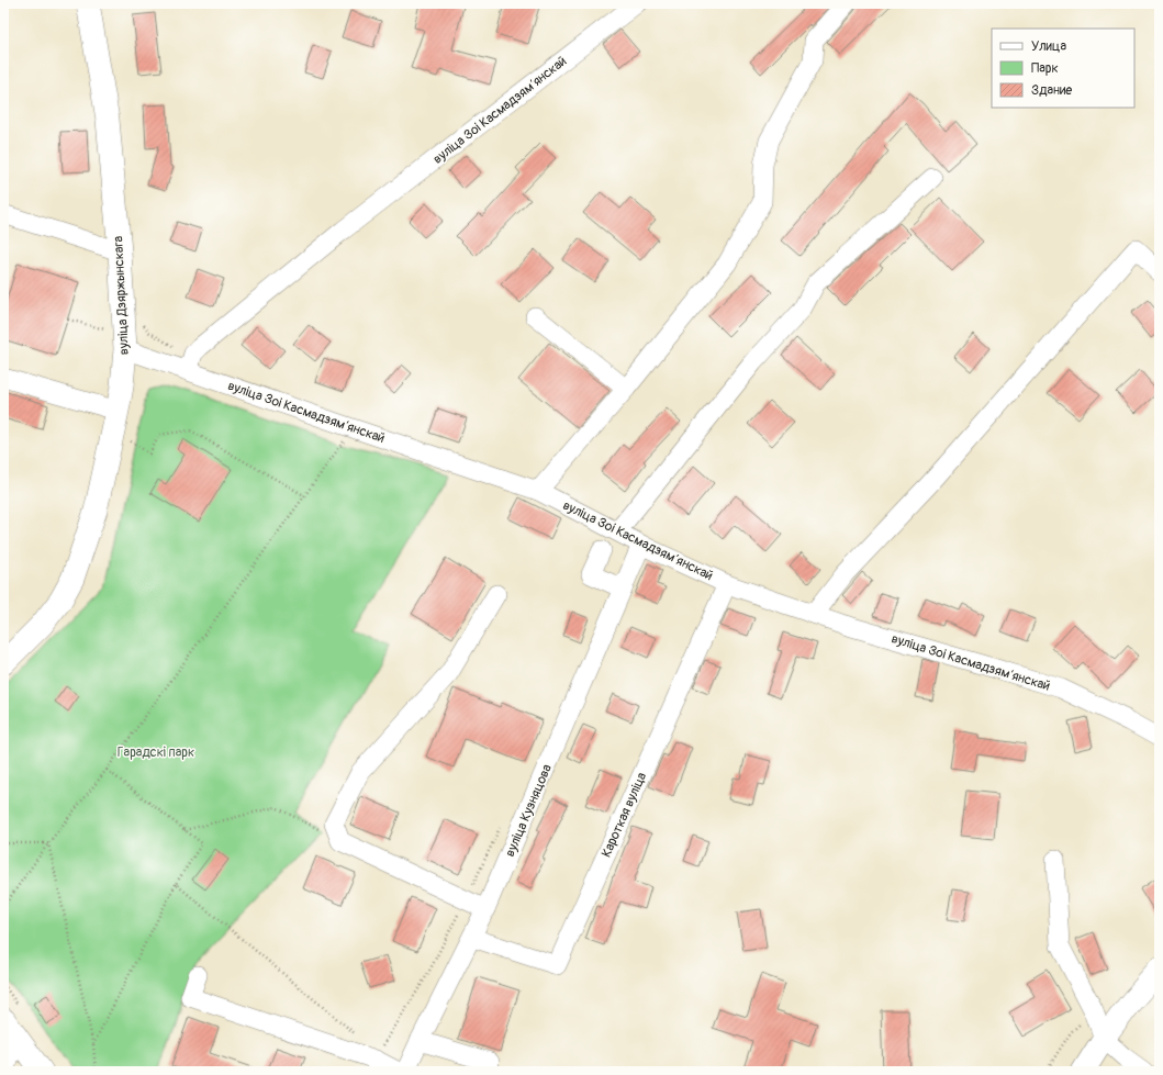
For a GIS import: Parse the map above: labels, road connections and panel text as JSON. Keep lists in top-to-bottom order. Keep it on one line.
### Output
{"streets":{"main road":["вуліца Дзяржынскага"],"street":["вуліца Зоі Касмадзямʼянскай","вуліца Кузняцова","Кароткая вуліца"]},"crossings":[["вуліца Зоі Касмадзямʼянскай","вуліца Дзяржынскага"],["вуліца Зоі Касмадзямʼянскай","вуліца Кузняцова"],["вуліца Зоі Касмадзямʼянскай","Кароткая вуліца"],["вуліца Кузняцова","Кароткая вуліца"]],"parks":["Гарадскі парк"],"legend":["Улица","Парк","Здание"]}
